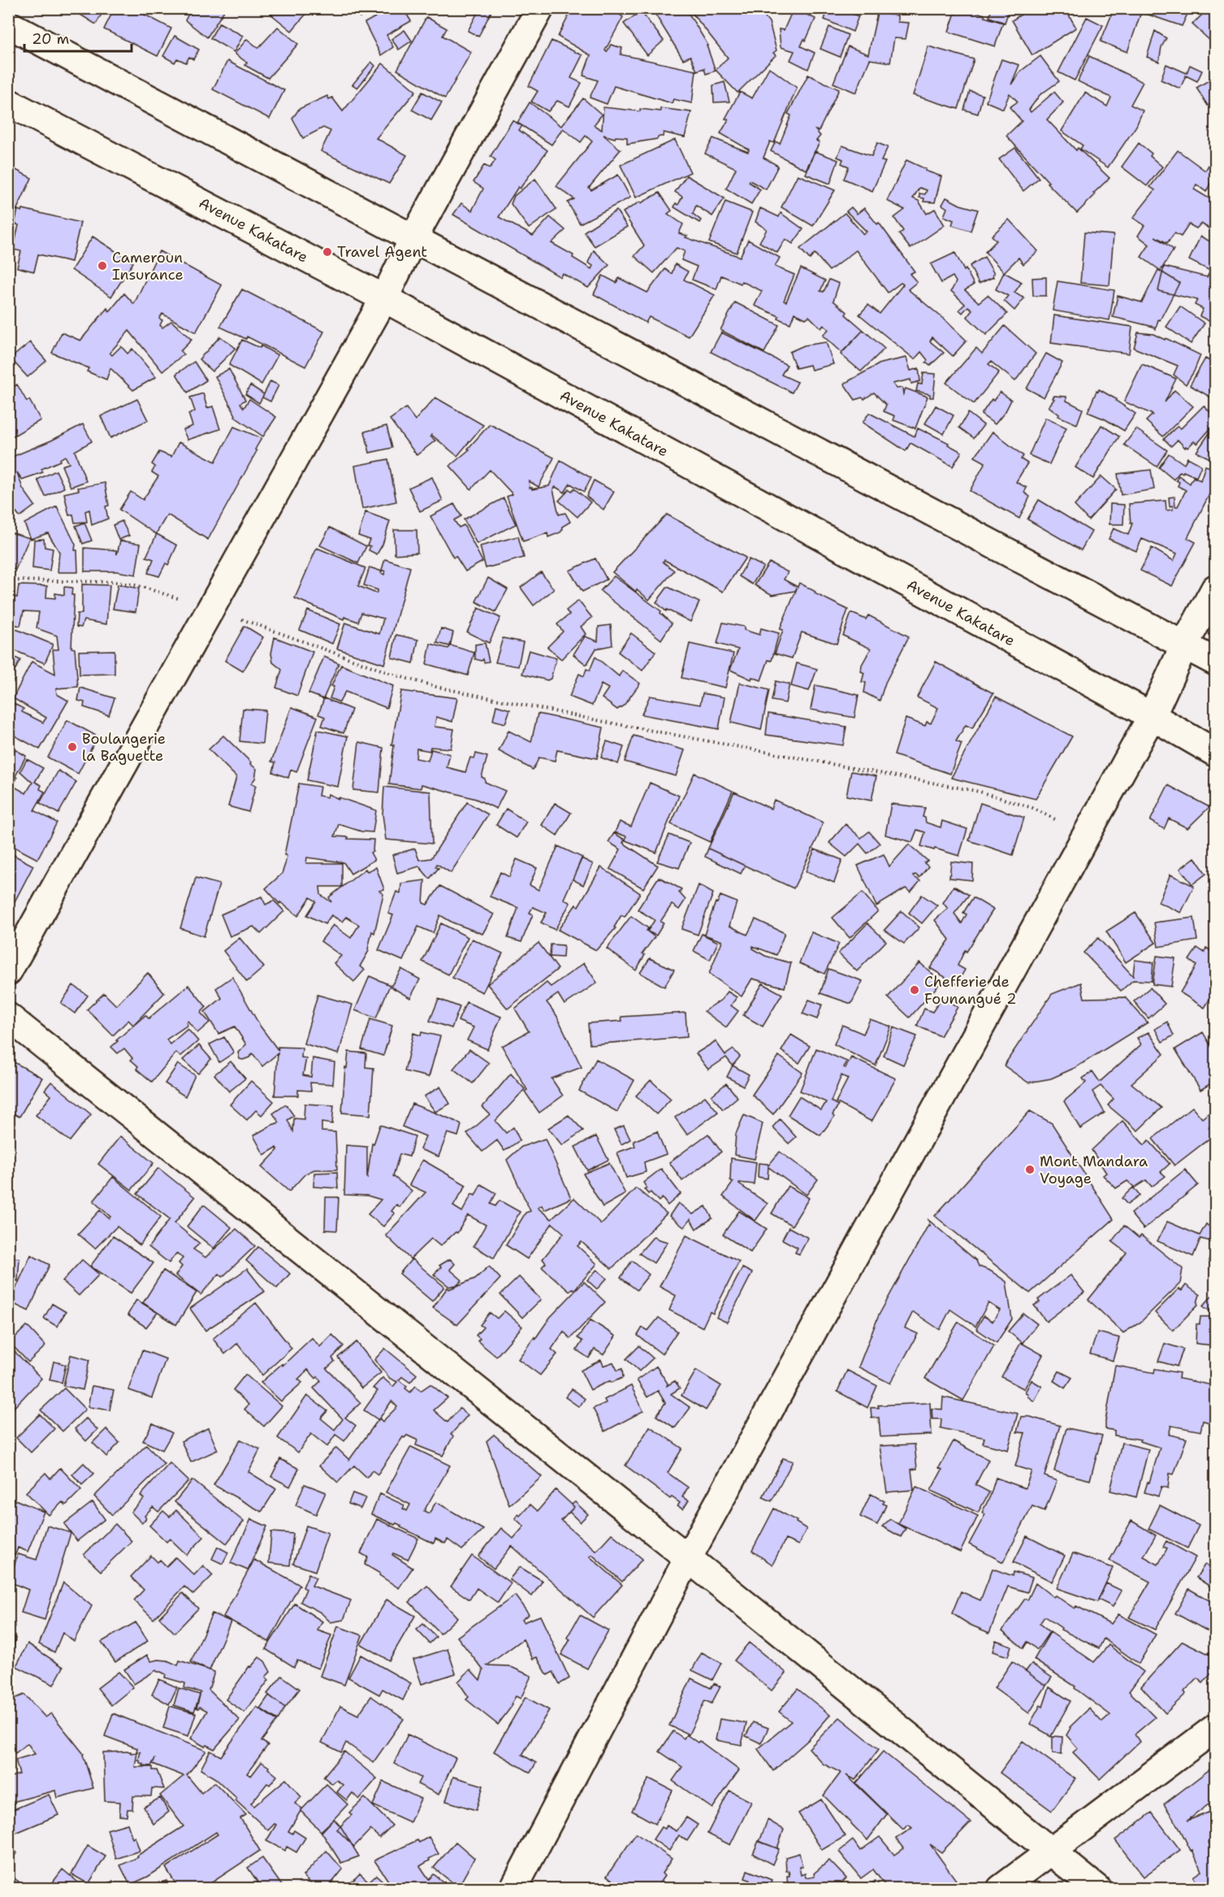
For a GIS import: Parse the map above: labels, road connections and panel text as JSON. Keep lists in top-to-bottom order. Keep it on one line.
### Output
{"streets":{"main road":["Avenue Kakatare"]},"places":["Travel Agent","Cameroun Insurance","Boulangerie la Baguette","Chefferie de Founangué 2","Mont Mandara Voyage"],"scale_bar":"20 m"}
